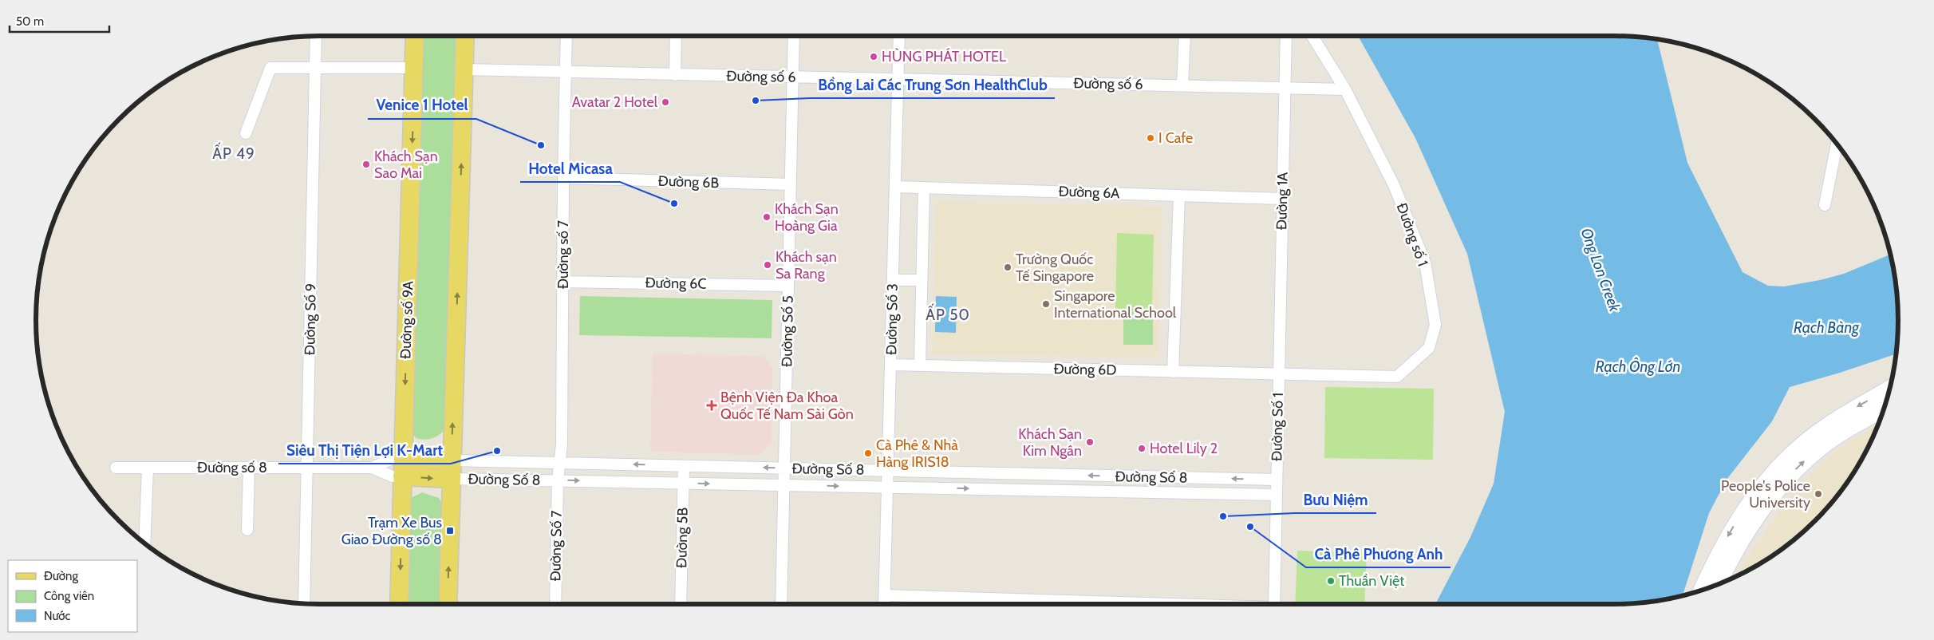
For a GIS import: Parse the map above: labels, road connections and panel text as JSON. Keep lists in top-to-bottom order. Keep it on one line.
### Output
{"streets":{"main road":["Đường số 9A"],"street":["Đường số 6","Đường 6B","Đường 6A","Đường 1A","Đường số 1","Đường số 7","Đường 6C","Đường Số 9","Đường Số 3","Đường Số 5","Đường 6D","Đường Số 1","Đường số 8","Đường Số 8","Đường 5B","Đường Số 7"]},"crossings":[["Đường số 6","Đường 1A"],["Đường số 6","Đường số 1"],["Đường số 6","Đường số 7"],["Đường số 6","Đường Số 3"],["Đường số 6","Đường Số 5"],["Đường 6B","Đường số 7"],["Đường 6B","Đường Số 5"],["Đường 6A","Đường 1A"],["Đường 6A","Đường Số 3"],["Đường 1A","Đường số 1"],["Đường 1A","Đường 6D"],["Đường 1A","Đường Số 1"],["Đường số 1","Đường 6D"],["Đường số 1","Đường Số 1"],["Đường số 7","Đường 6C"],["Đường số 7","Đường Số 8"],["Đường số 7","Đường Số 7"],["Đường 6C","Đường Số 5"],["Đường Số 9","Đường số 8"],["Đường Số 3","Đường 6D"],["Đường Số 3","Đường Số 8"],["Đường số 9A","Đường số 8"],["Đường Số 5","Đường Số 8"],["Đường 6D","Đường Số 1"],["Đường Số 1","Đường Số 8"],["Đường Số 8","Đường 5B"],["Đường Số 8","Đường Số 7"]],"districts":["ẤP 49","ẤP 50"],"water":["Ong Lon Creek","Rạch Bàng","Rạch Ông Lớn"],"places":{"other":["HÙNG PHÁT HOTEL","Bồng Lai Các Trung Sơn HealthClub","Avatar 2 Hotel","I Cafe","Venice 1 Hotel","Khách Sạn Sao Mai","Hotel Micasa","Khách Sạn Hoàng Gia","Khách sạn Sa Rang","Trường Quốc Tế Singapore","Singapore International School","Khách Sạn Kim Ngân","Hotel Lily 2","Siêu Thị Tiện Lợi K-Mart","Cà Phê & Nhà Hàng IRIS18","People's Police University","Bưu Niệm","Cà Phê Phương Anh","Thuần Việt"],"health":["Bệnh Viện Đa Khoa Quốc Tế Nam Sài Gòn"],"transit":["Trạm Xe Bus Giao Đường số 8"]},"legend":["Đường","Công viên","Nước"],"scale_bar":"50 m"}
